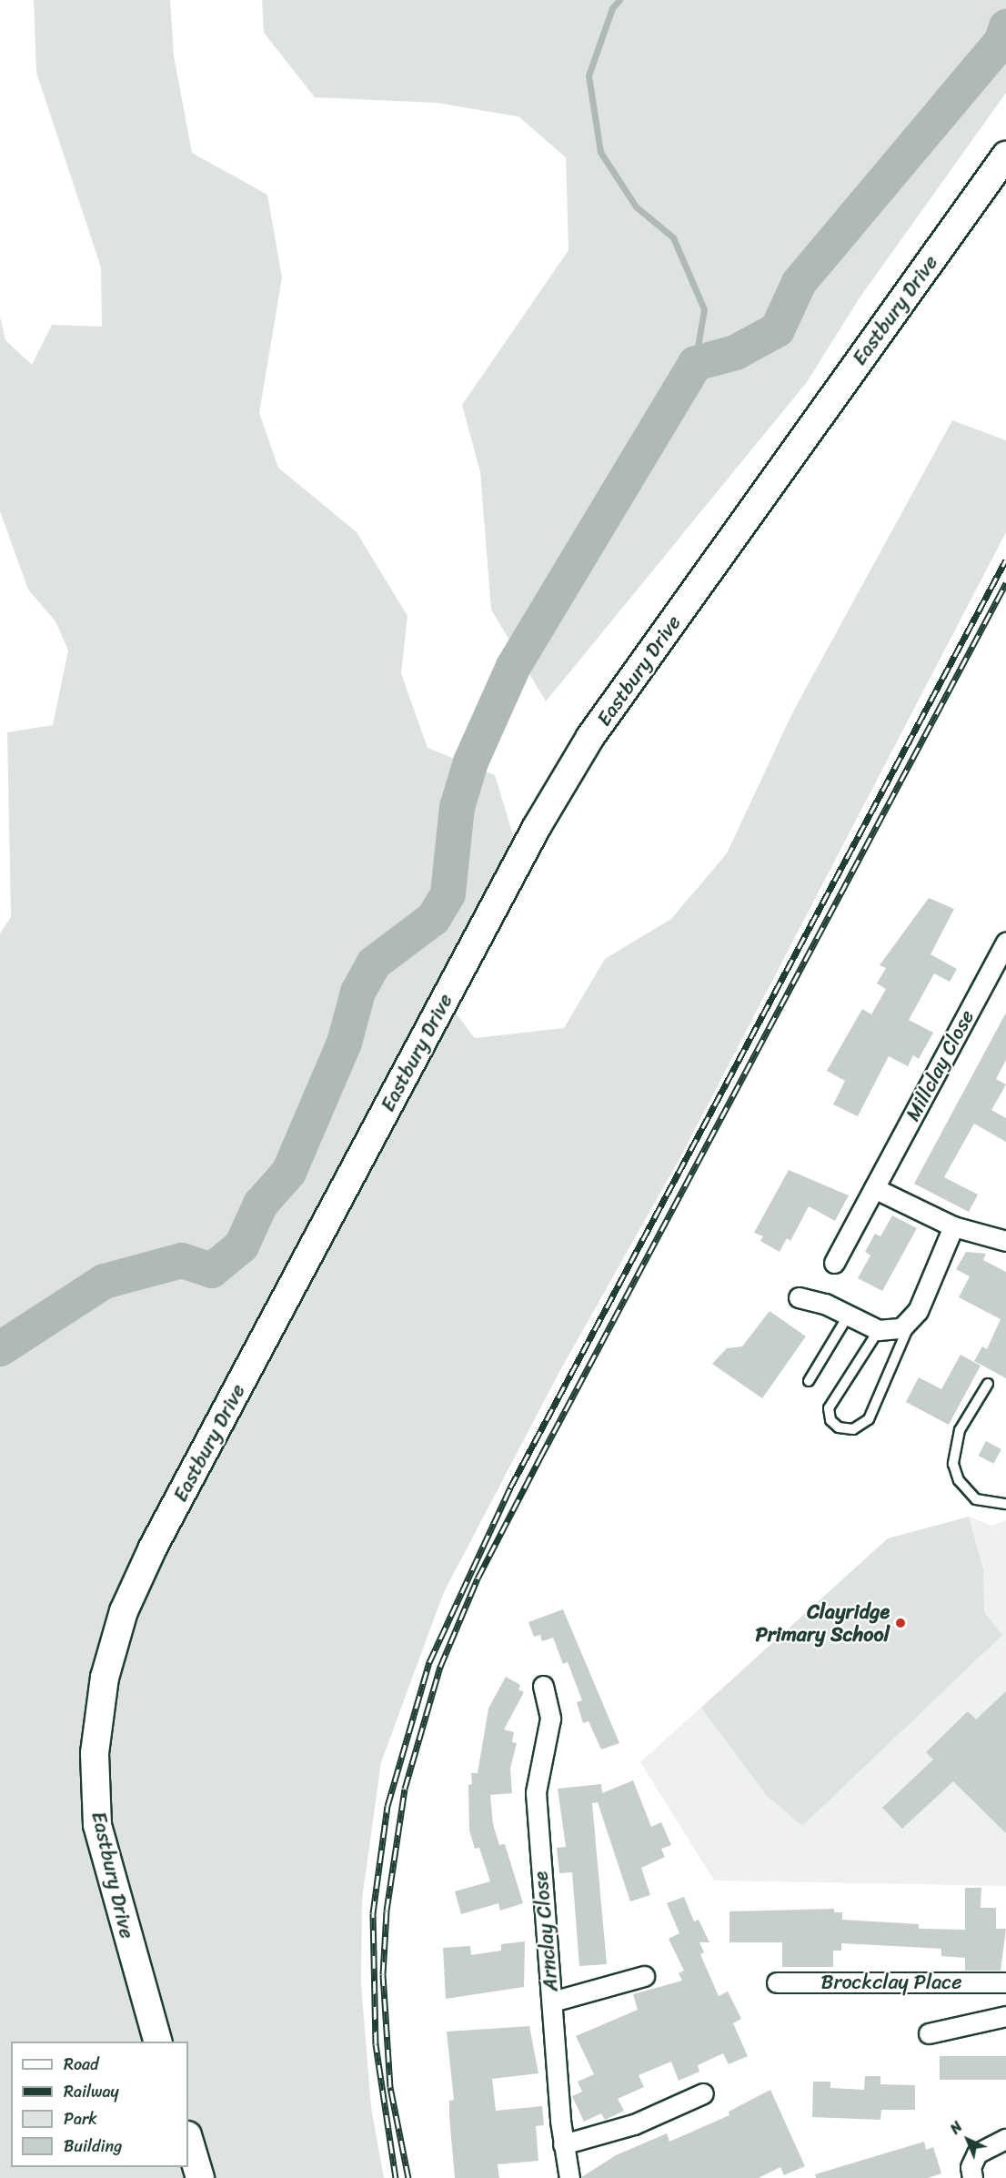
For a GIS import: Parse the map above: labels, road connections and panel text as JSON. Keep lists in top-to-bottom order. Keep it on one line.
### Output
{"streets":{"street":["Eastbury Drive","Millclay Close","Arnclay Close","Brockclay Place"]},"places":["Clayridge Primary School"],"legend":["Road","Railway","Park","Building"],"north":"top left"}
